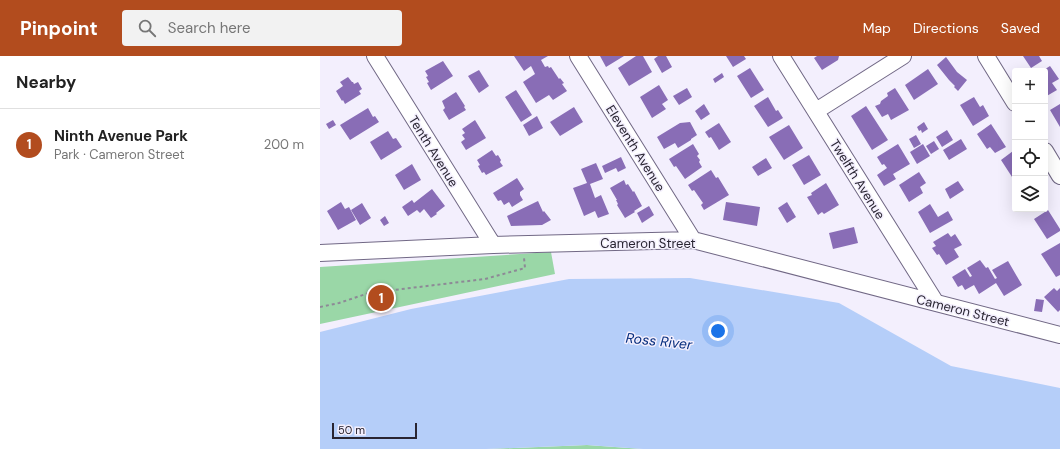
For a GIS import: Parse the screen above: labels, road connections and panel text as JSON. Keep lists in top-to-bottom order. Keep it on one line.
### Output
{"streets":{"street":["Eleventh Avenue","Tenth Avenue","Twelfth Avenue","Cameron Street"]},"crossings":[["Eleventh Avenue","Cameron Street"],["Tenth Avenue","Cameron Street"],["Twelfth Avenue","Cameron Street"]],"water":["Ross River"],"scale_bar":"50 m","page":{"header":"Pinpoint","search":"Search here","nav":["Map","Directions","Saved"],"heading":"Nearby","map_buttons":["+","−"],"list":[{"mark":"1","name":"Ninth Avenue Park","note":"Park · Cameron Street","value":"200 m"}],"pins":"1","scale":"50 m"}}
